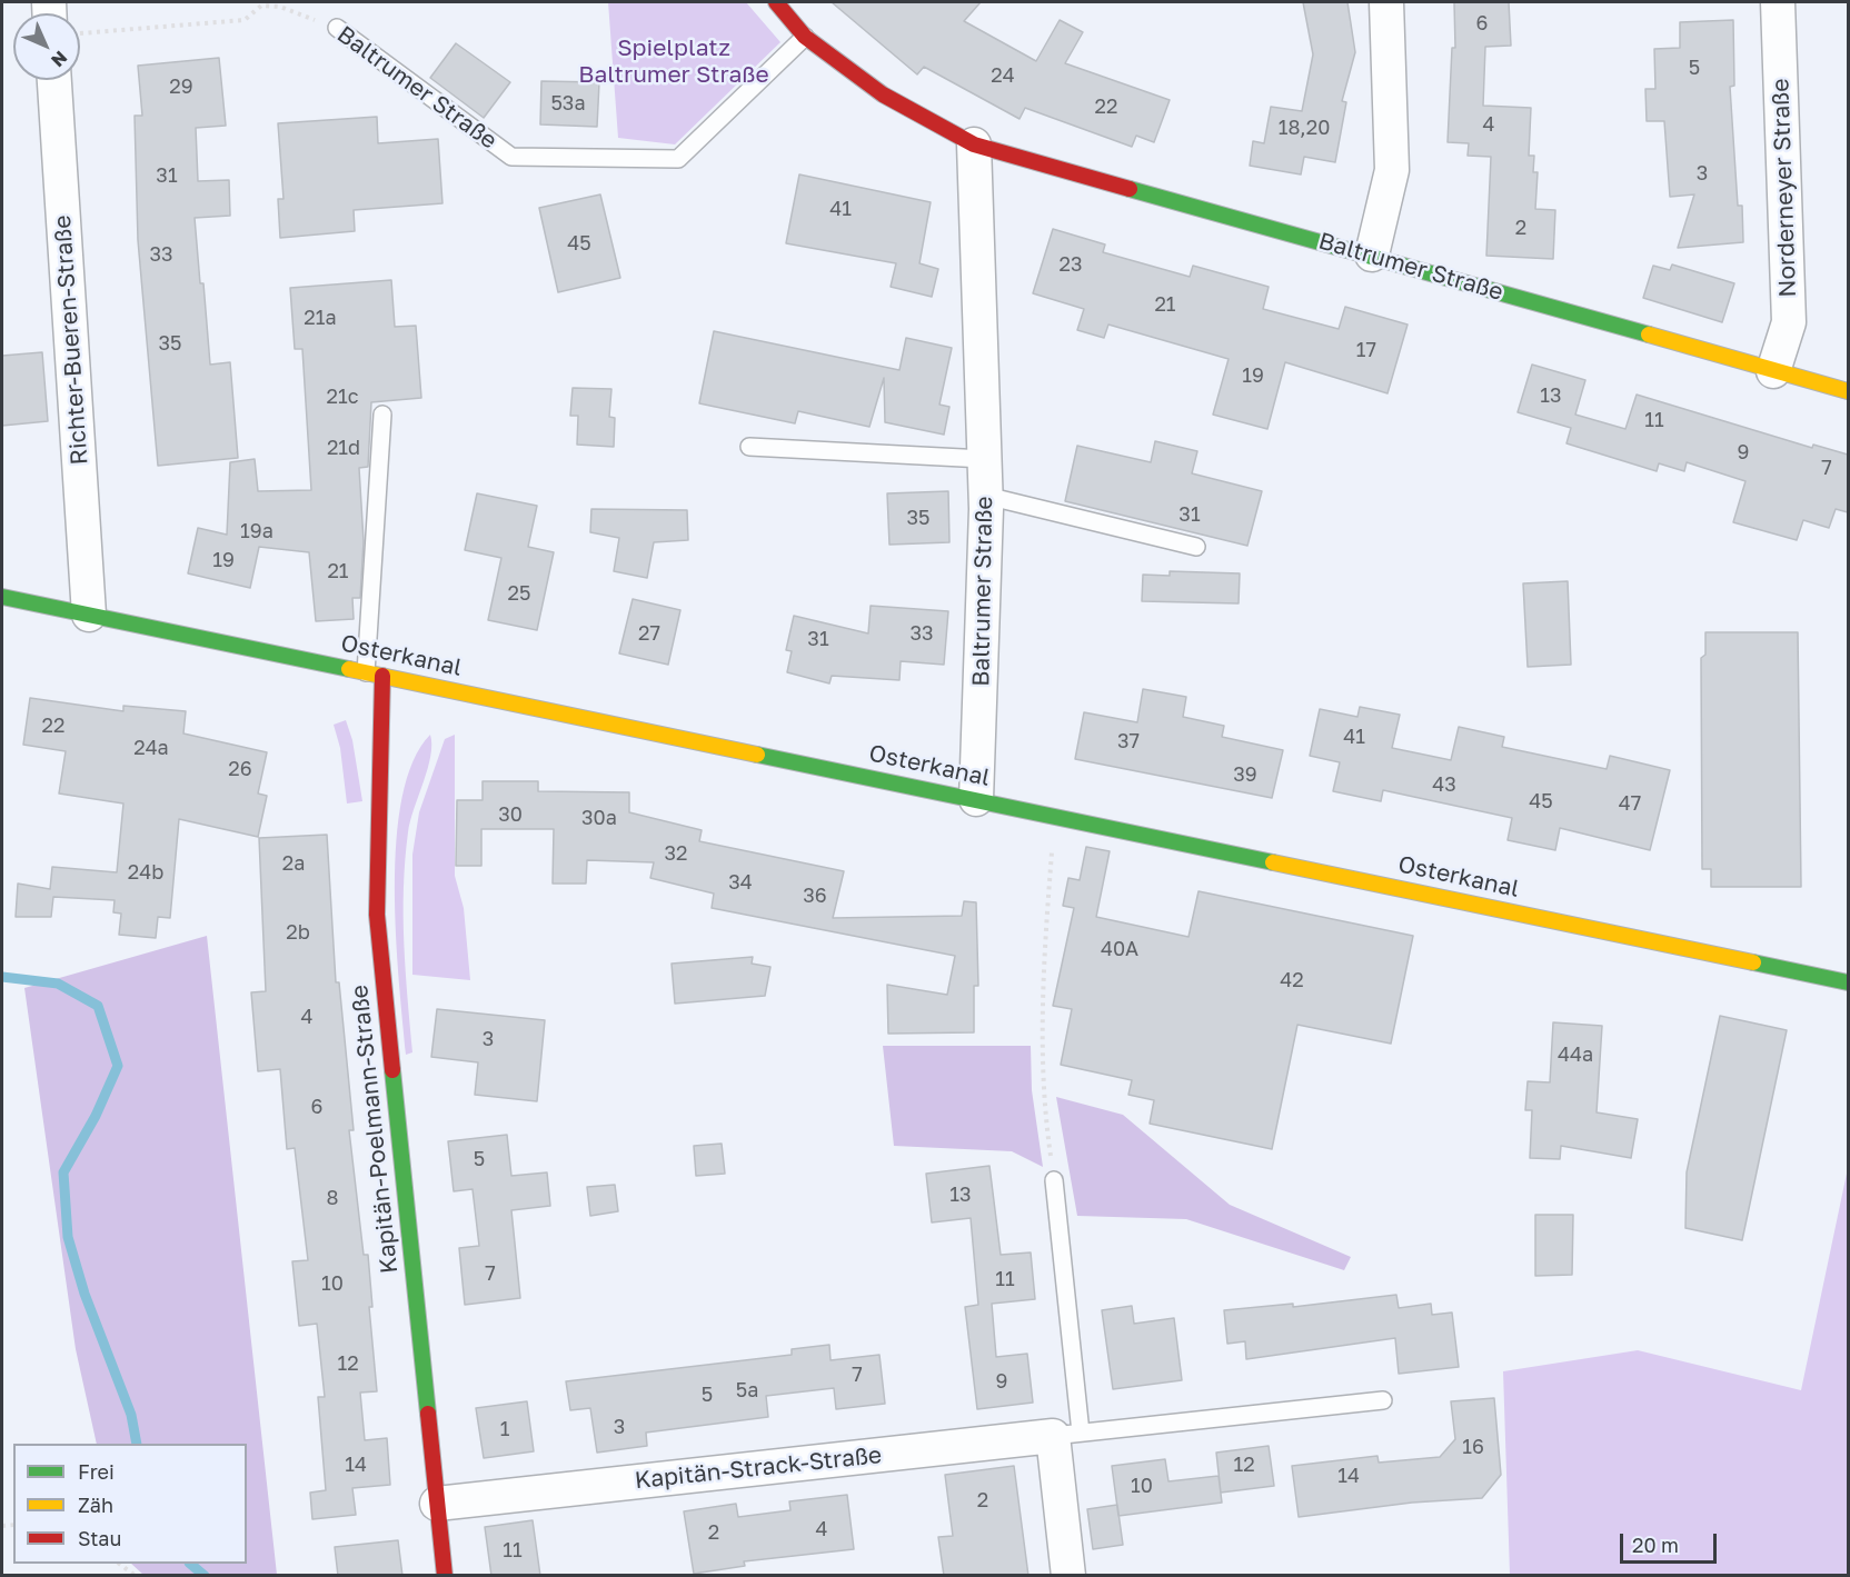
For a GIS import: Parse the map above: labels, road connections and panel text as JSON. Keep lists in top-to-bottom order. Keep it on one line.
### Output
{"streets":{"street":["Baltrumer Straße","Norderneyer Straße","Richter-Bueren-Straße","Osterkanal","Kapitän-Poelmann-Straße","Kapitän-Strack-Straße"]},"crossings":[["Baltrumer Straße","Norderneyer Straße"],["Baltrumer Straße","Osterkanal"],["Richter-Bueren-Straße","Osterkanal"],["Osterkanal","Kapitän-Poelmann-Straße"],["Kapitän-Poelmann-Straße","Kapitän-Strack-Straße"]],"parks":["Spielplatz Baltrumer Straße"],"house_numbers":["6","5","24","29","53a","22","4","18,20","3","31","41","2","45","33","23","21","21a","35","17","19","13","21c","11","21d","9","7","31","35","19a","19","21","25","27","33","31","22","41","37","24a","26","39","43","45","47","30","30a","32","2a","24b","34","36","2b","40A","42","4","3","44a","6","5","13","8","7","11","10","12","7","9","5a","5","3","1","16","14","12","14","10","2","4","2","11"],"legend":["Frei","Zäh","Stau"],"scale_bar":"20 m","north":"bottom right"}
